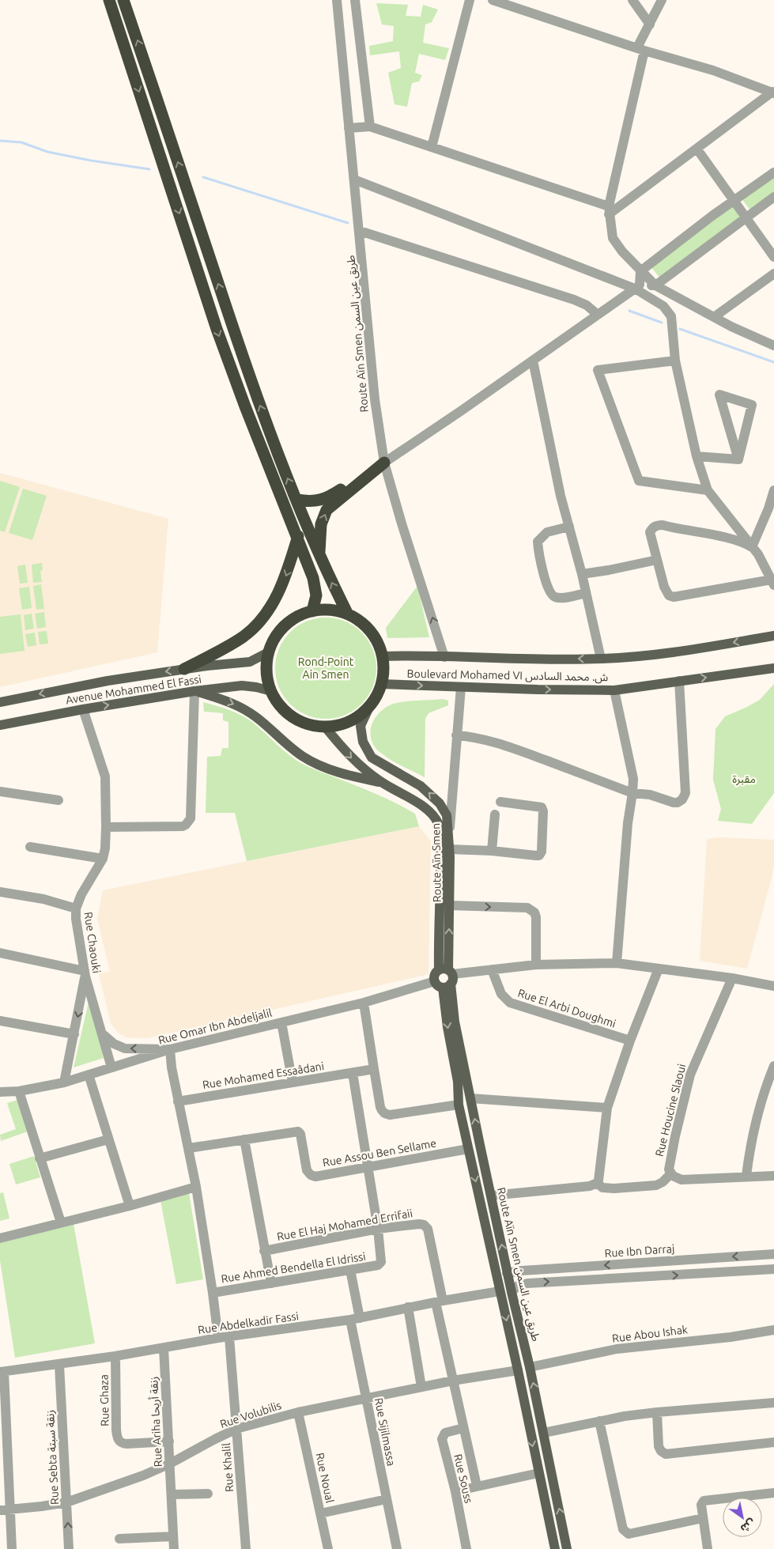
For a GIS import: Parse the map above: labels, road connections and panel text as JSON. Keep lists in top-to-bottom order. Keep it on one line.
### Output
{"streets":{"main road":["Route Aïn Smen طريق عين السمن","Boulevard Mohamed VI ش. محمد السادس","Avenue Mohammed El Fassi","Route Aïn Smen"],"street":["Rue Chaouki","Rue El Arbi Doughmi","Rue Omar Ibn Abdeljalil","Rue Mohamed Essaâdani","Rue Houcine Slaoui","Rue Assou Ben Sellame","Rue El Haj Mohamed Errifaii","Rue Ibn Darraj","Rue Ahmed Bendella El Idrissi","Rue Abdelkadir Fassi","Rue Abou Ishak","Rue Ghaza","Rue Volubilis","Rue Ariha زنقة أريحا","Rue Sijilmassa","Rue Sebta زنقة سبتة","Rue Khalil","Rue Noual","Rue Souss"]},"crossings":[["Route Aïn Smen طريق عين السمن","Boulevard Mohamed VI ش. محمد السادس"],["Route Aïn Smen طريق عين السمن","Route Aïn Smen"],["Route Aïn Smen طريق عين السمن","Rue Omar Ibn Abdeljalil"],["Route Aïn Smen طريق عين السمن","Rue Ibn Darraj"],["Route Aïn Smen طريق عين السمن","Rue Abou Ishak"],["Boulevard Mohamed VI ش. محمد السادس","Avenue Mohammed El Fassi"],["Boulevard Mohamed VI ش. محمد السادس","Route Aïn Smen"],["Avenue Mohammed El Fassi","Route Aïn Smen"],["Avenue Mohammed El Fassi","Rue Chaouki"],["Route Aïn Smen","Rue Omar Ibn Abdeljalil"],["Rue Chaouki","Rue Omar Ibn Abdeljalil"],["Rue El Arbi Doughmi","Rue Omar Ibn Abdeljalil"],["Rue Omar Ibn Abdeljalil","Rue Houcine Slaoui"],["Rue Assou Ben Sellame","Rue El Haj Mohamed Errifaii"],["Rue El Haj Mohamed Errifaii","Rue Ahmed Bendella El Idrissi"],["Rue El Haj Mohamed Errifaii","Rue Souss"],["Rue Ahmed Bendella El Idrissi","Rue Sijilmassa"],["Rue Abdelkadir Fassi","Rue Ghaza"],["Rue Abdelkadir Fassi","Rue Ariha زنقة أريحا"],["Rue Abdelkadir Fassi","Rue Sijilmassa"],["Rue Abdelkadir Fassi","Rue Sebta زنقة سبتة"],["Rue Abdelkadir Fassi","Rue Khalil"],["Rue Abdelkadir Fassi","Rue Souss"],["Rue Ghaza","Rue Ariha زنقة أريحا"],["Rue Volubilis","Rue Ariha زنقة أريحا"],["Rue Volubilis","Rue Sijilmassa"],["Rue Volubilis","Rue Sebta زنقة سبتة"],["Rue Volubilis","Rue Khalil"],["Rue Volubilis","Rue Noual"],["Rue Volubilis","Rue Souss"]],"one_way":["Route Aïn Smen طريق عين السمن"],"parks":["Rond-Point Ain Smen","مقبرة"],"north":"bottom right"}
